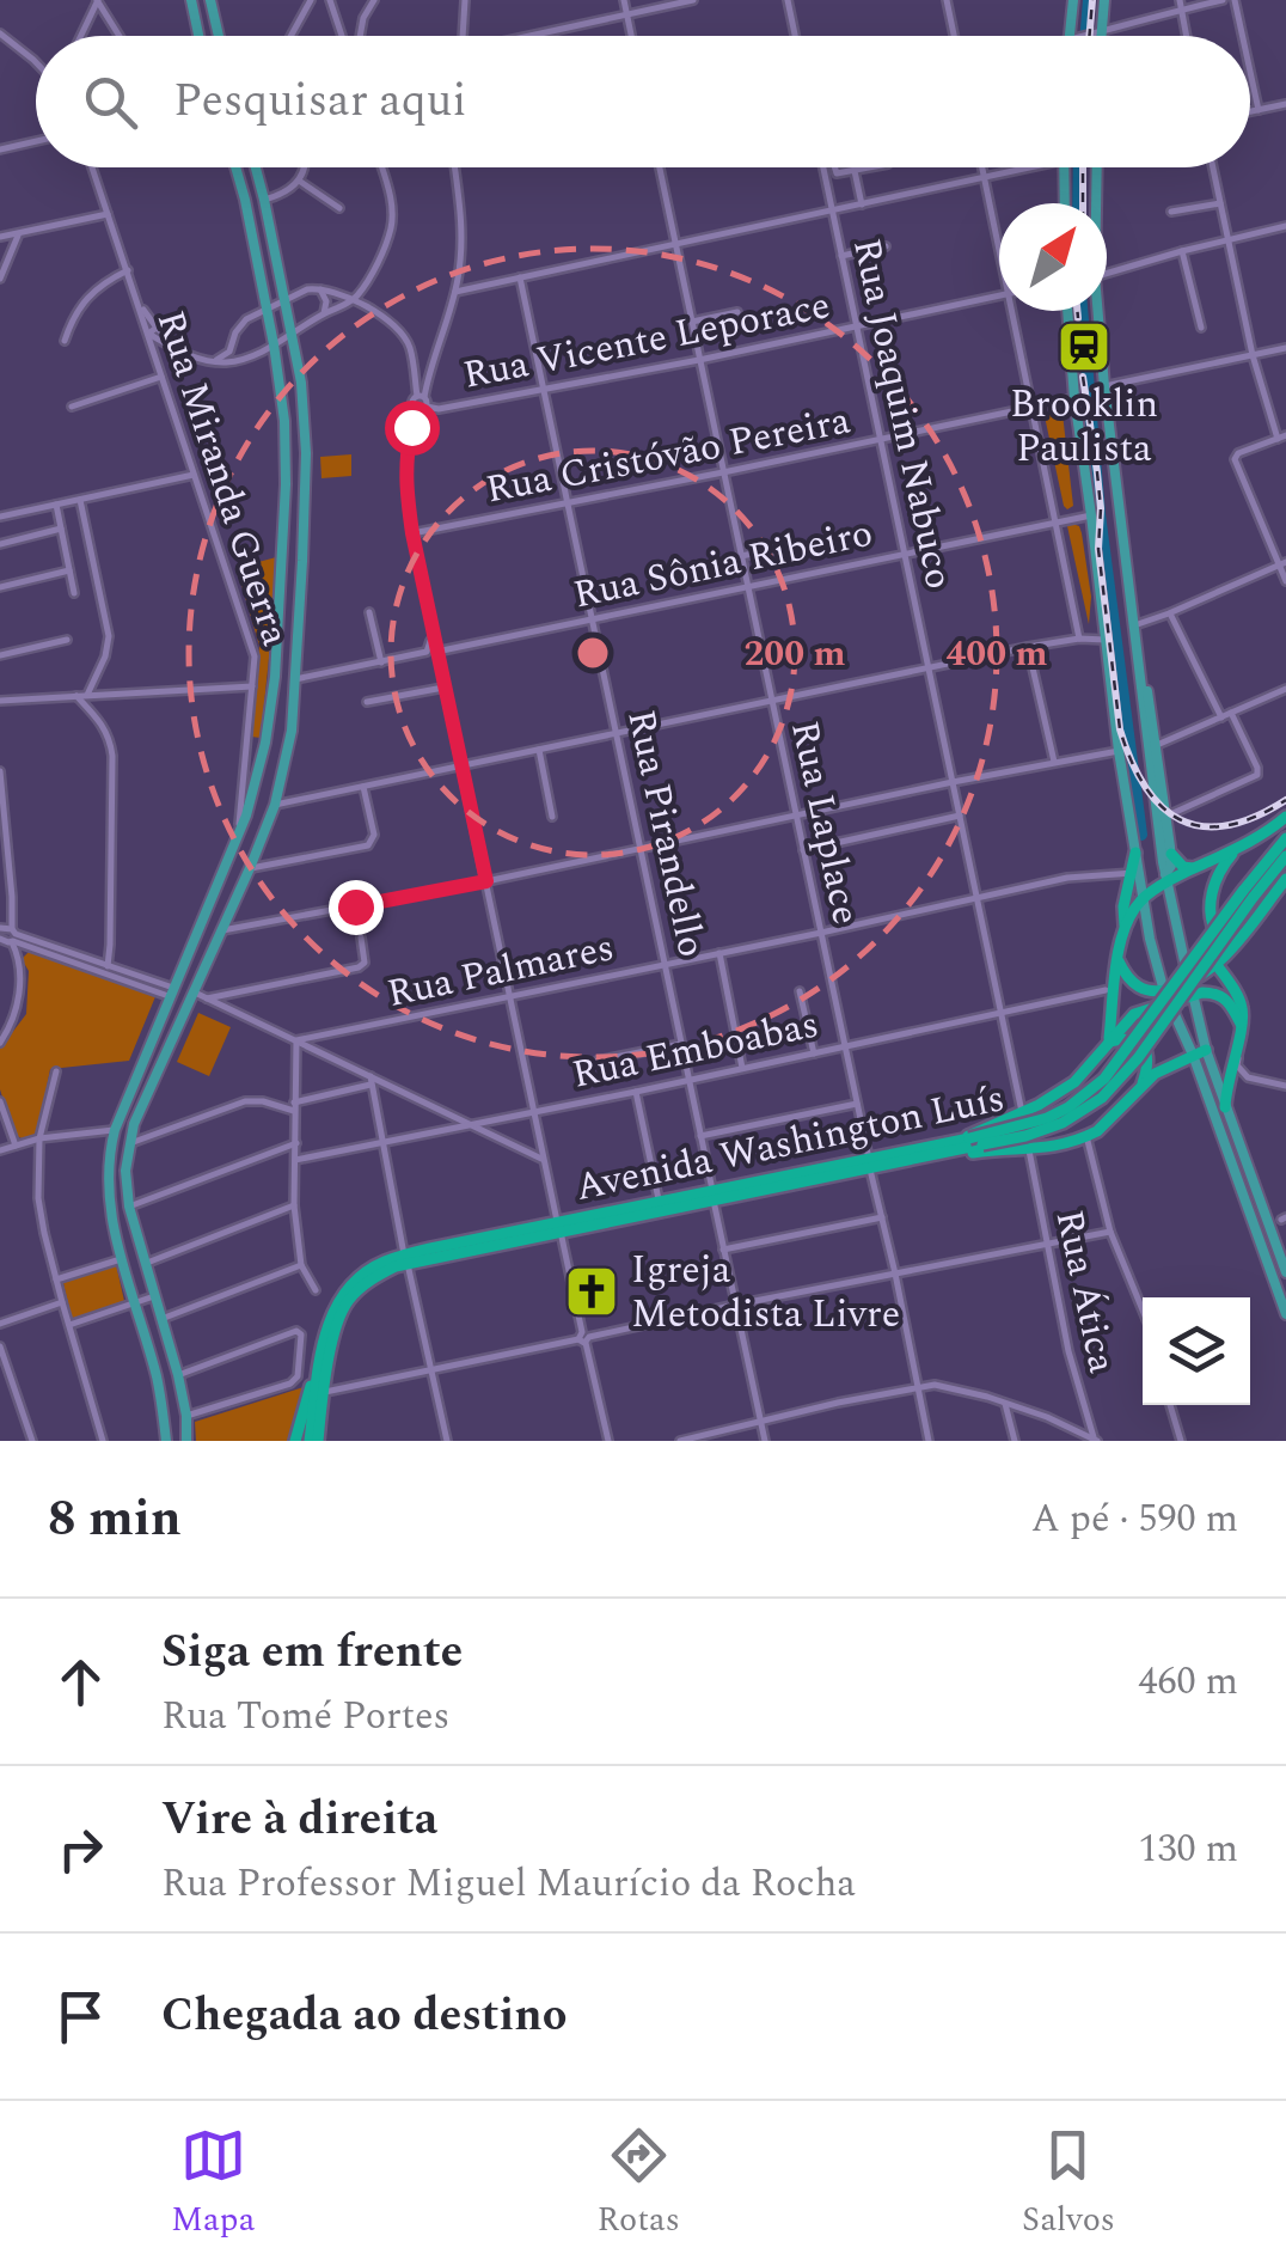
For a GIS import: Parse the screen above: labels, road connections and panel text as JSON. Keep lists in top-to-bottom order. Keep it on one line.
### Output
{"streets":{"highway":["Avenida Washington Luís"],"street":["Rua Vicente Leporace","Rua Joaquim Nabuco","Rua Cristóvão Pereira","Rua Miranda Guerra","Rua Sônia Ribeiro","Rua Laplace","Rua Pirandello","Rua Palmares","Rua Emboabas","Rua Ática"]},"crossings":[["Rua Vicente Leporace","Rua Joaquim Nabuco"],["Rua Vicente Leporace","Rua Laplace"],["Rua Vicente Leporace","Rua Pirandello"],["Rua Joaquim Nabuco","Rua Cristóvão Pereira"],["Rua Joaquim Nabuco","Rua Sônia Ribeiro"],["Rua Joaquim Nabuco","Rua Palmares"],["Rua Joaquim Nabuco","Rua Emboabas"],["Rua Cristóvão Pereira","Rua Laplace"],["Rua Cristóvão Pereira","Rua Pirandello"],["Rua Sônia Ribeiro","Rua Laplace"],["Rua Sônia Ribeiro","Rua Pirandello"],["Rua Laplace","Rua Palmares"],["Rua Laplace","Rua Emboabas"],["Rua Laplace","Avenida Washington Luís"],["Rua Pirandello","Rua Palmares"],["Rua Pirandello","Rua Emboabas"],["Rua Pirandello","Avenida Washington Luís"]],"places":{"station":["Brooklin Paulista"],"church":["Igreja Metodista Livre"]},"north":"top right","page":{"search":"Pesquisar aqui","heading":["8 min","A pé · 590 m"],"list":[["Siga em frente","Rua Tomé Portes","460 m"],["Vire à direita","Rua Professor Miguel Maurício da Rocha","130 m"],"Chegada ao destino"],"nav":["Mapa","Rotas","Salvos"]},"rings":["200 m","400 m"]}
